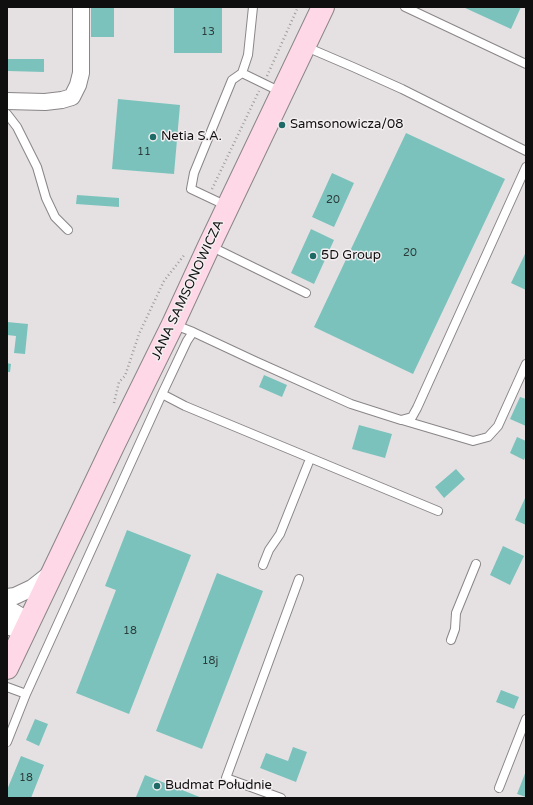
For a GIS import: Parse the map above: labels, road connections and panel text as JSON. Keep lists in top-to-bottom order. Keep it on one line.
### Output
{"streets":{"main road":["JANA SAMSONOWICZA"]},"places":["Samsonowicza/08","Netia S.A.","5D Group","Budmat Południe"],"house_numbers":["13","11","20","20","18","18j","18"]}
